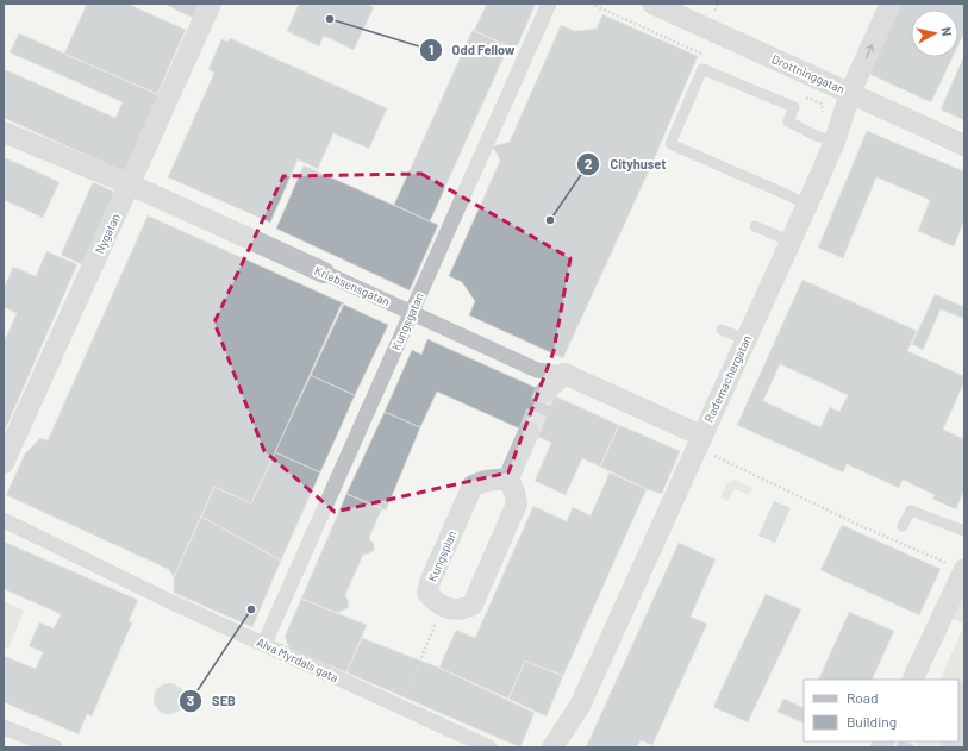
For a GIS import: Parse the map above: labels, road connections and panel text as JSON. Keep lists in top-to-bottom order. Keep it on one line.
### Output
{"streets":{"street":["Drottninggatan","Nygatan","Kriebsensgatan","Kungsgatan","Rademachergatan","Kungsplan","Alva Myrdals gata"]},"crossings":[["Drottninggatan","Rademachergatan"],["Nygatan","Kriebsensgatan"],["Kriebsensgatan","Kungsgatan"],["Kriebsensgatan","Rademachergatan"]],"places":["Odd Fellow","Cityhuset","SEB"],"legend":["Road","Building"],"north":"right"}
